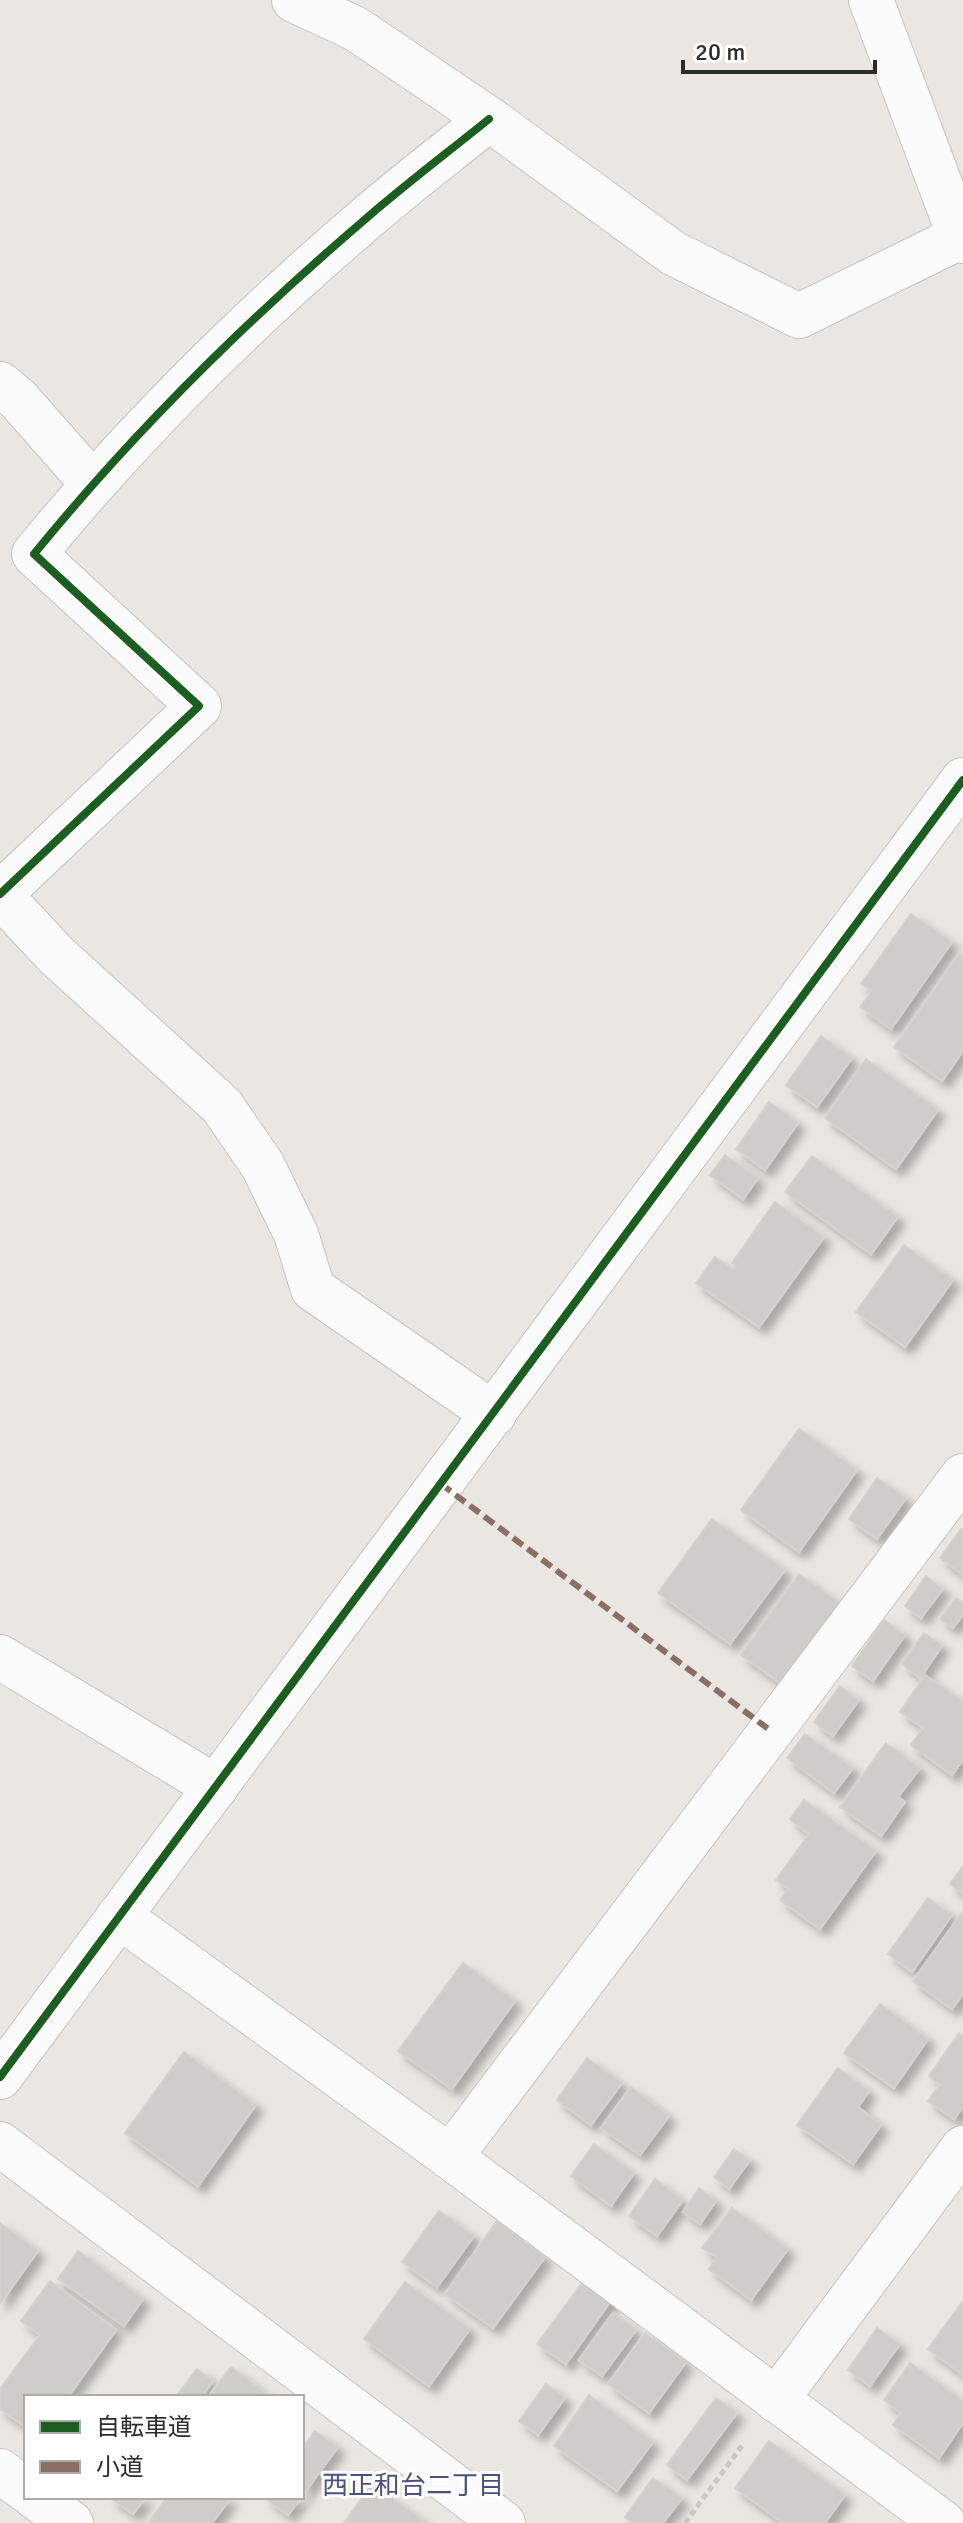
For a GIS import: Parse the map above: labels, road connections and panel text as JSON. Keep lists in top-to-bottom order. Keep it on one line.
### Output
{"districts":["西正和台二丁目"],"legend":["自転車道","小道"],"scale_bar":"20 m"}
